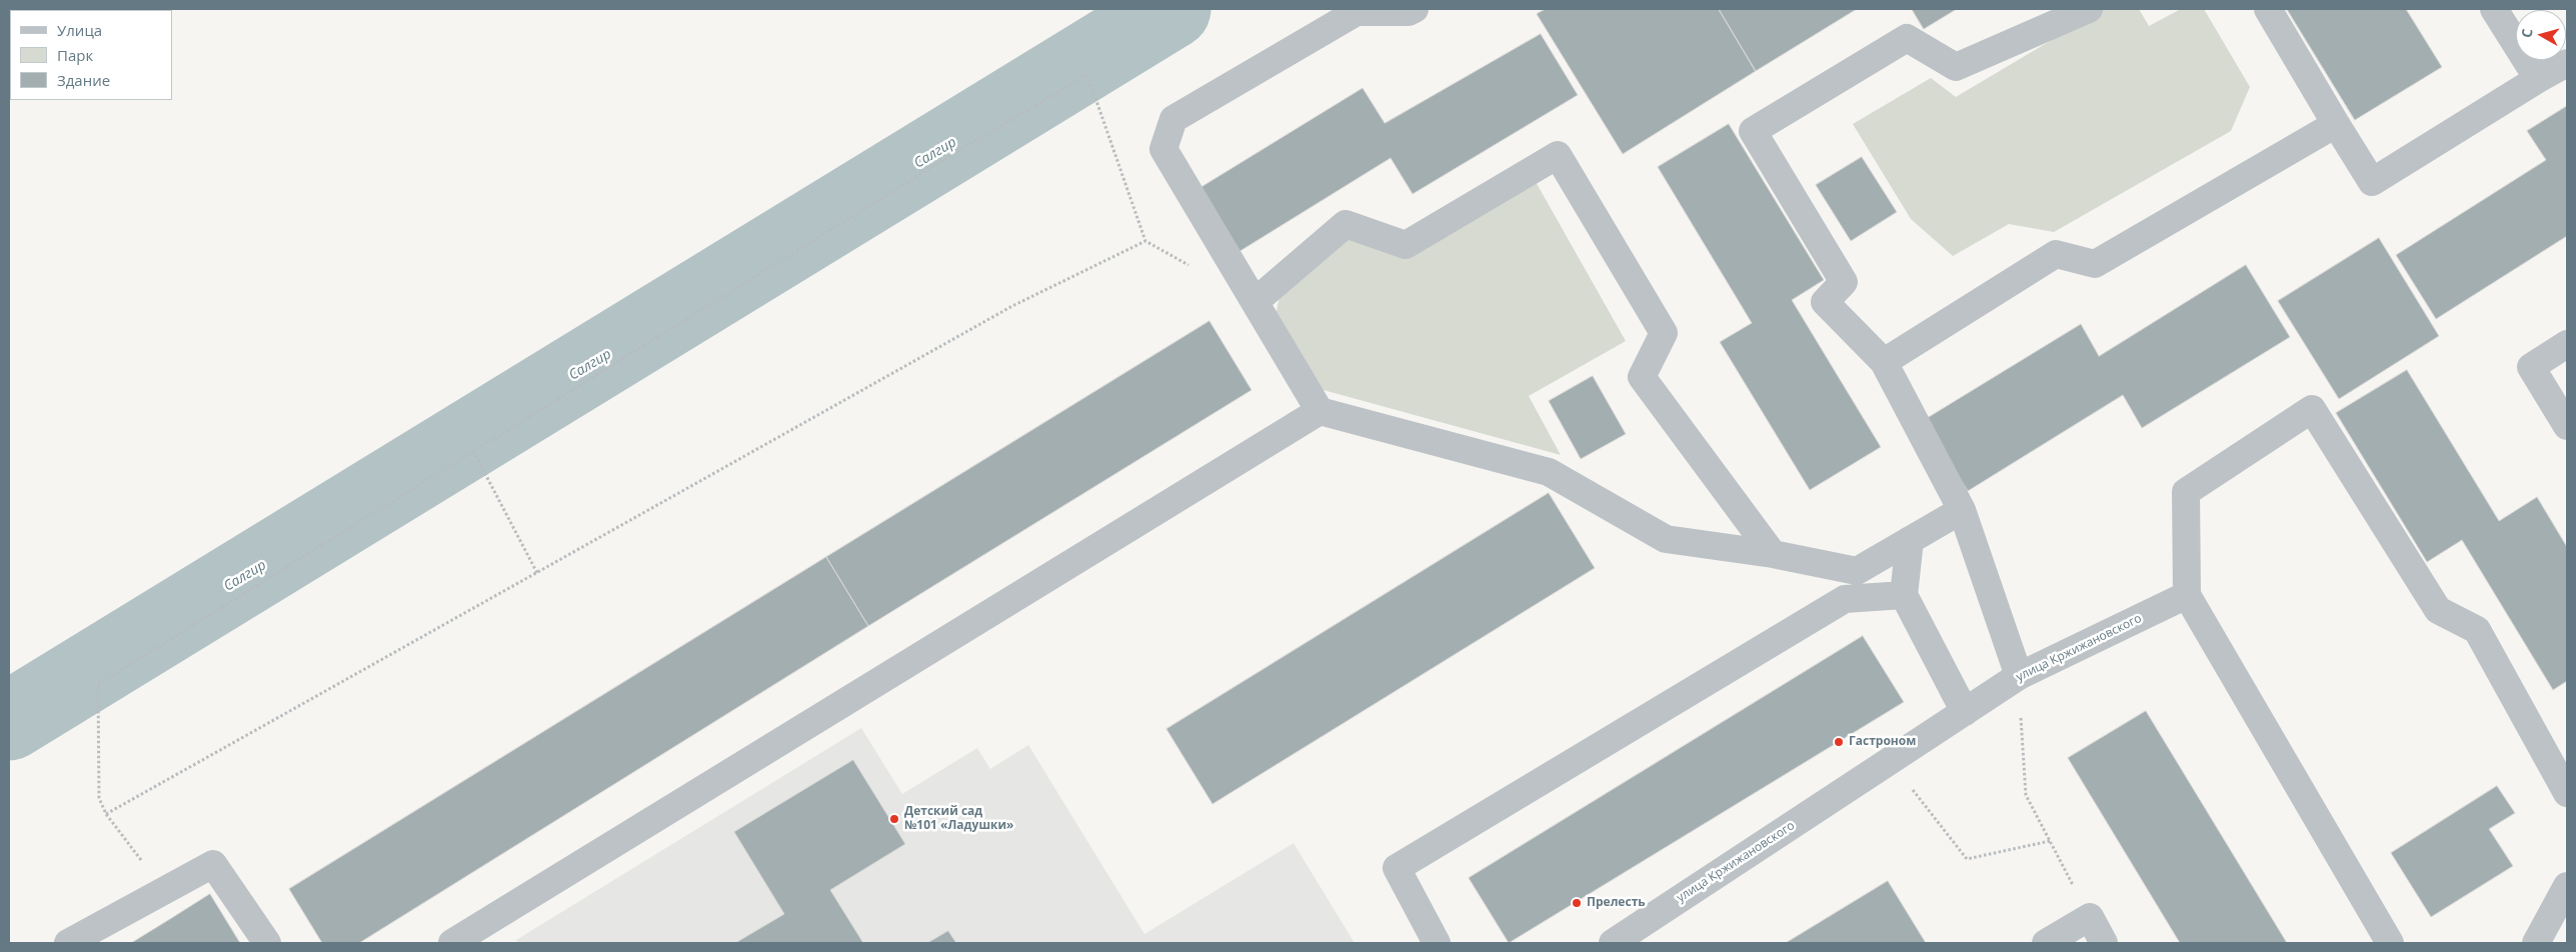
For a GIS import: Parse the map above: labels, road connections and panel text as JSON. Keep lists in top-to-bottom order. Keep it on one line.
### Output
{"streets":{"street":["улица Кржижановского"]},"water":["Салгир"],"places":["Гастроном","Детский сад №101 «Ладушки»","Прелесть"],"legend":["Улица","Парк","Здание"],"north":"left"}
